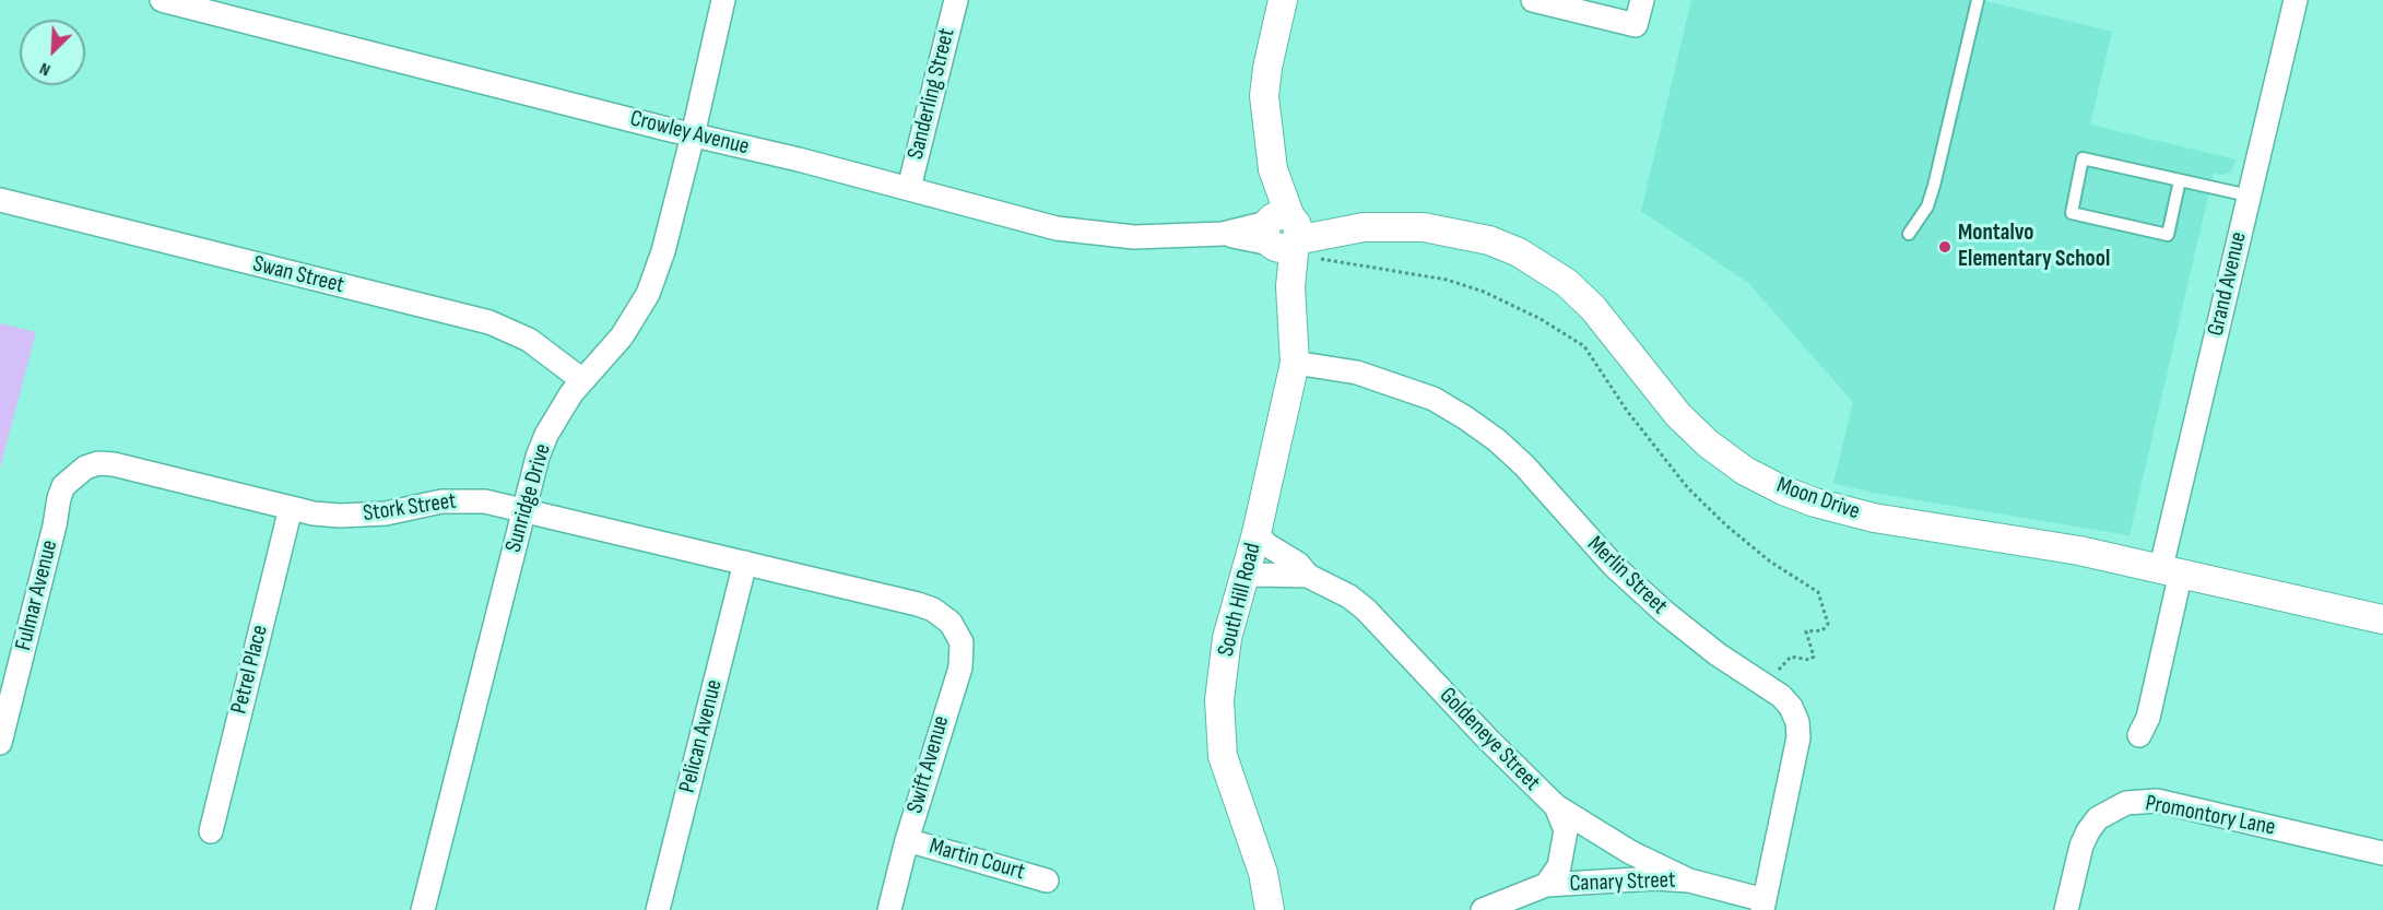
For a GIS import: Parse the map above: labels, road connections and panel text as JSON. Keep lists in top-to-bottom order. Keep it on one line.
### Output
{"streets":{"street":["Sanderling Street","Crowley Avenue","Swan Street","Grand Avenue","Sunridge Drive","Moon Drive","Stork Street","Merlin Street","Fulmar Avenue","South Hill Road","Petrel Place","Pelican Avenue","Goldeneye Street","Swift Avenue","Promontory Lane","Martin Court","Canary Street"]},"crossings":[["Sanderling Street","Crowley Avenue"],["Crowley Avenue","Sunridge Drive"],["Crowley Avenue","Moon Drive"],["Crowley Avenue","South Hill Road"],["Swan Street","Sunridge Drive"],["Grand Avenue","Moon Drive"],["Sunridge Drive","Stork Street"],["Moon Drive","South Hill Road"],["Stork Street","Fulmar Avenue"],["Stork Street","Petrel Place"],["Stork Street","Pelican Avenue"],["Stork Street","Swift Avenue"],["Merlin Street","South Hill Road"],["Merlin Street","Canary Street"],["South Hill Road","Goldeneye Street"],["Goldeneye Street","Canary Street"],["Swift Avenue","Martin Court"]],"places":["Montalvo Elementary School"],"north":"bottom left"}
